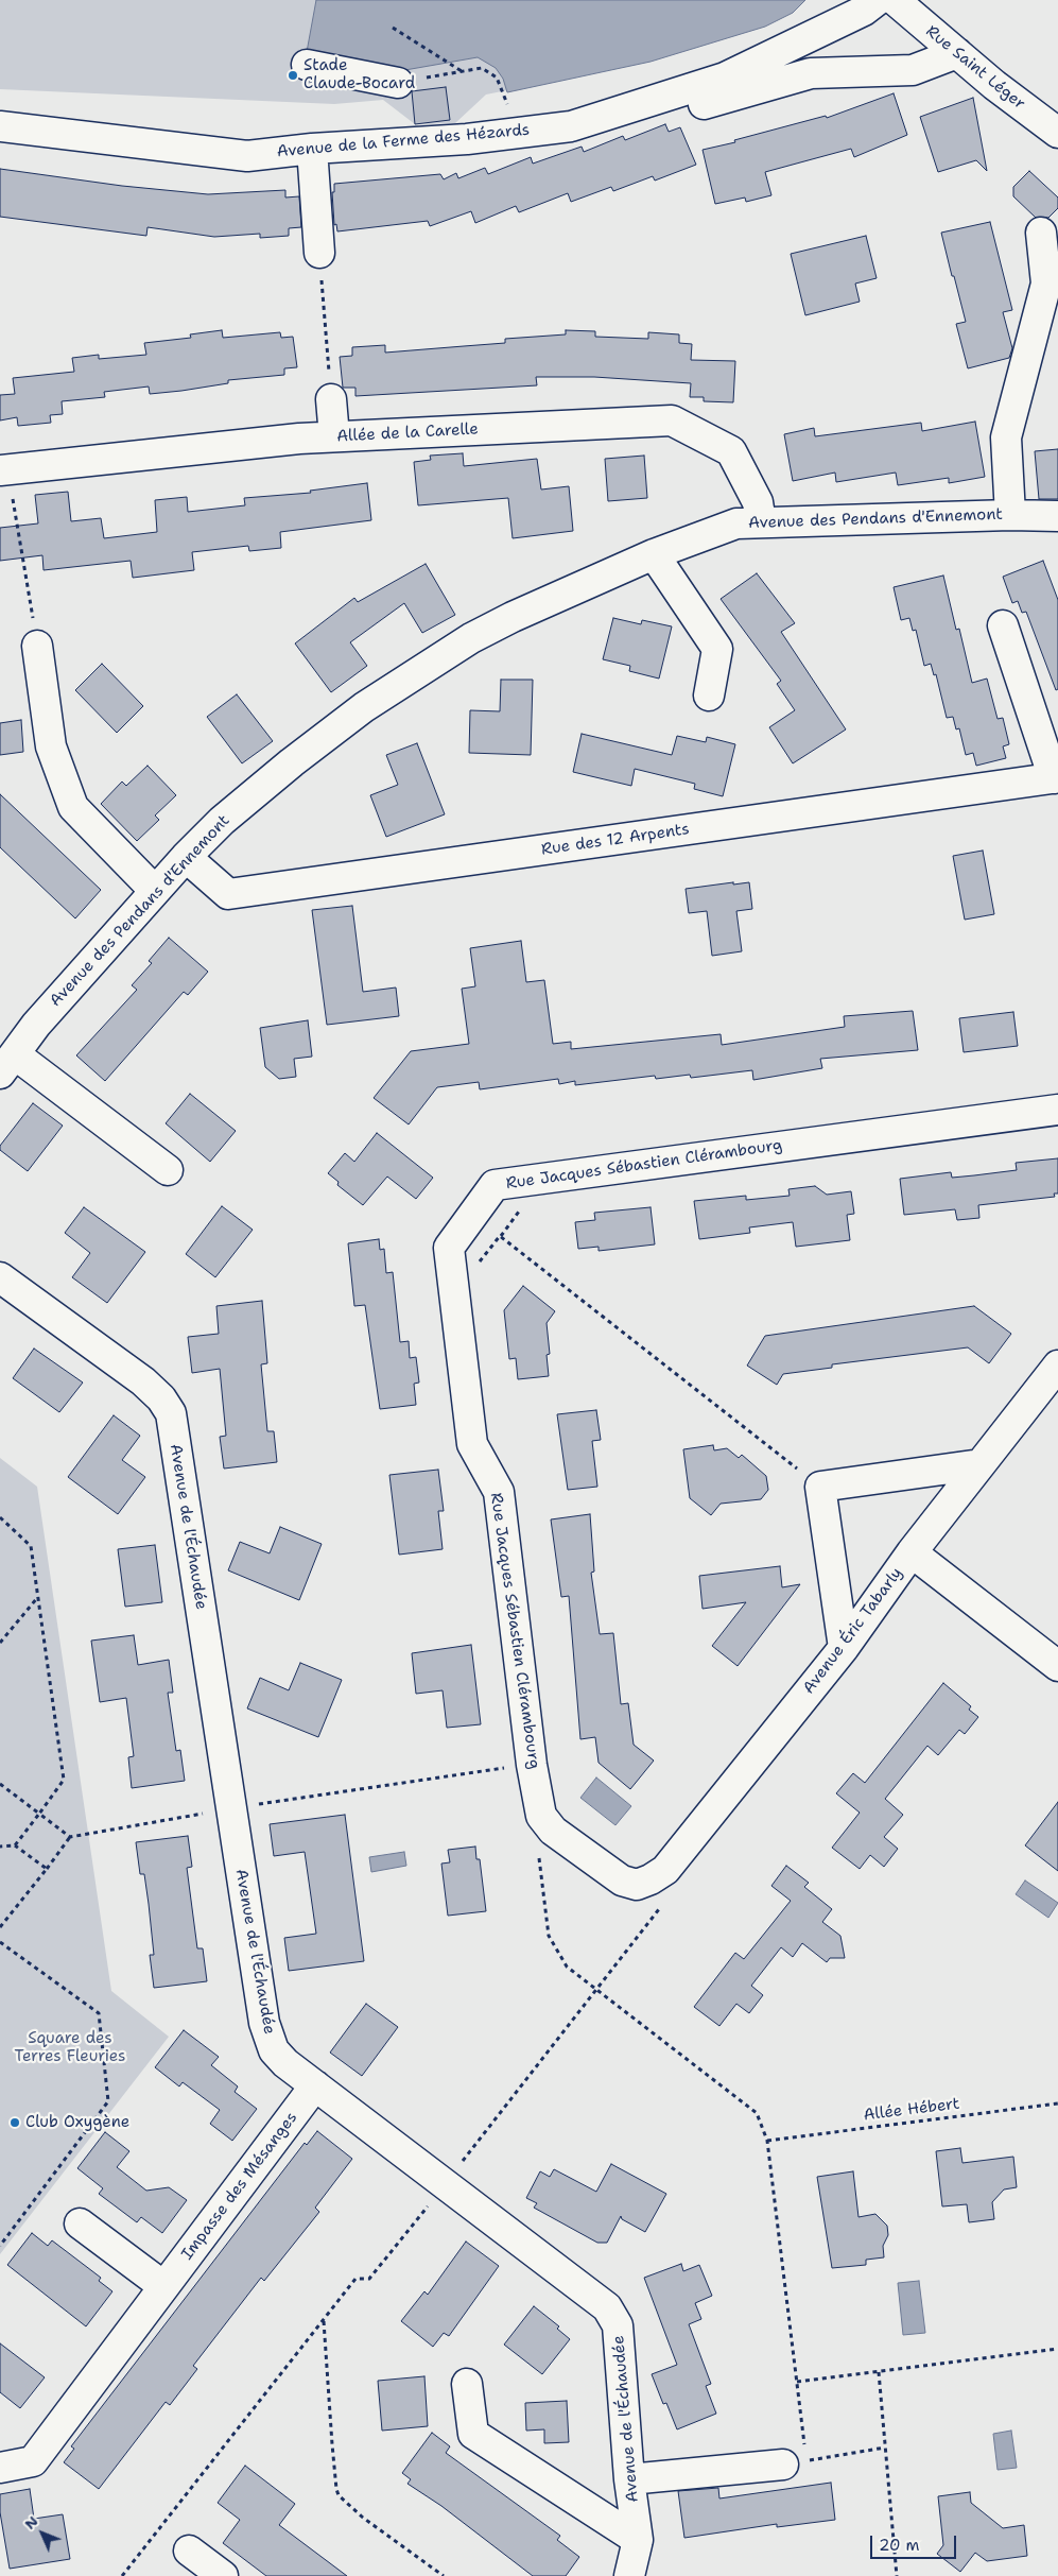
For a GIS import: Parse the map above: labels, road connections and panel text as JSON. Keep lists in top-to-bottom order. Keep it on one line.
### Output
{"streets":{"street":["Rue Saint Léger","Avenue de la Ferme des Hézards","Allée de la Carelle","Avenue des Pendans d'Ennemont","Rue des 12 Arpents","Rue Jacques Sébastien Clérambourg","Avenue de l'Échaudée","Avenue Éric Tabarly","Impasse des Mésanges"],"path":["Allée Hébert"]},"crossings":[["Allée de la Carelle","Avenue des Pendans d'Ennemont"],["Avenue des Pendans d'Ennemont","Rue des 12 Arpents"],["Avenue de l'Échaudée","Impasse des Mésanges"]],"parks":["Square des Terres Fleuries"],"places":["Stade Claude-Bocard","Club Oxygène"],"scale_bar":"20 m","north":"top left"}
